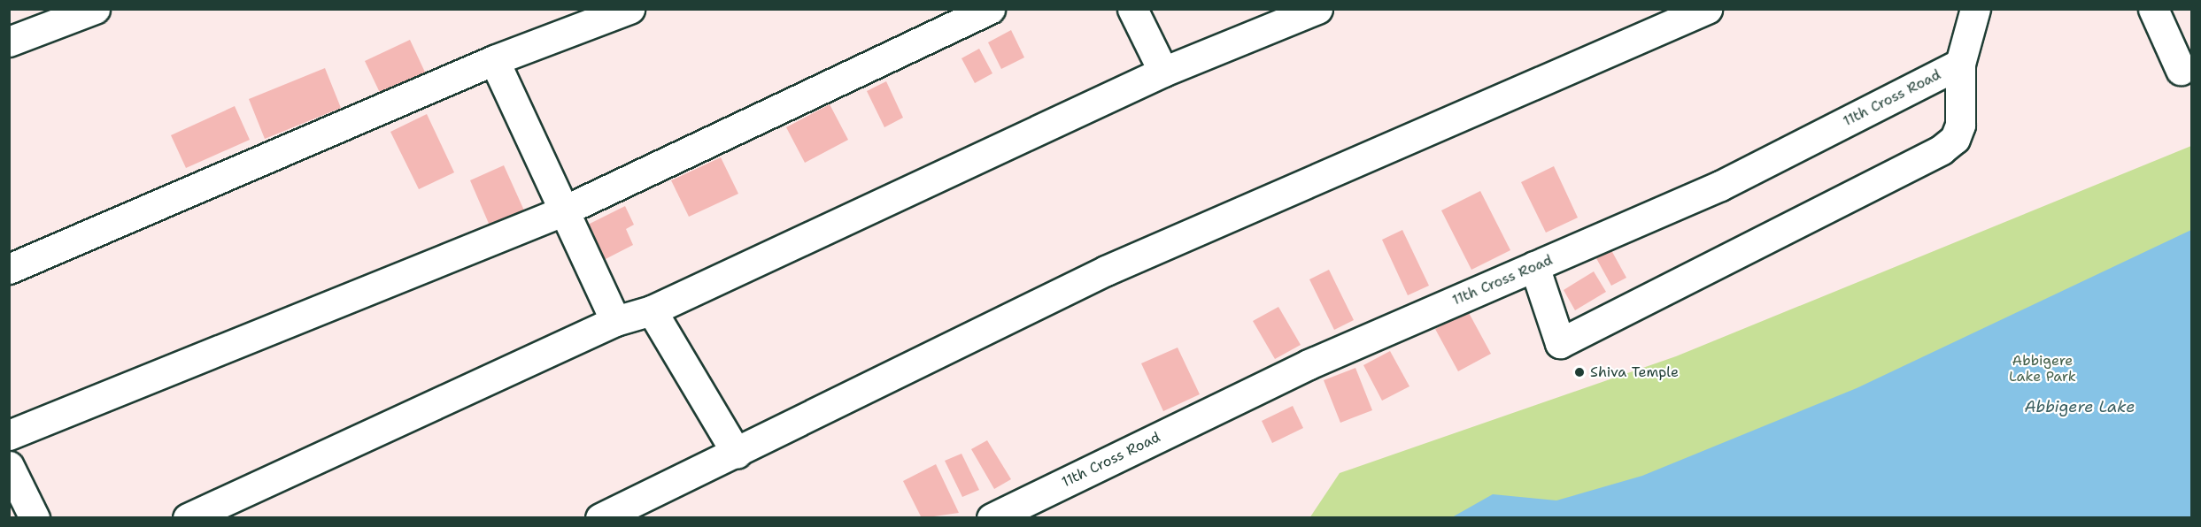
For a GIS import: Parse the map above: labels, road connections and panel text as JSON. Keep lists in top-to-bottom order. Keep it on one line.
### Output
{"streets":{"street":["11th Cross Road"]},"water":["Abbigere Lake"],"parks":["Abbigere Lake Park"],"places":["Shiva Temple"]}
